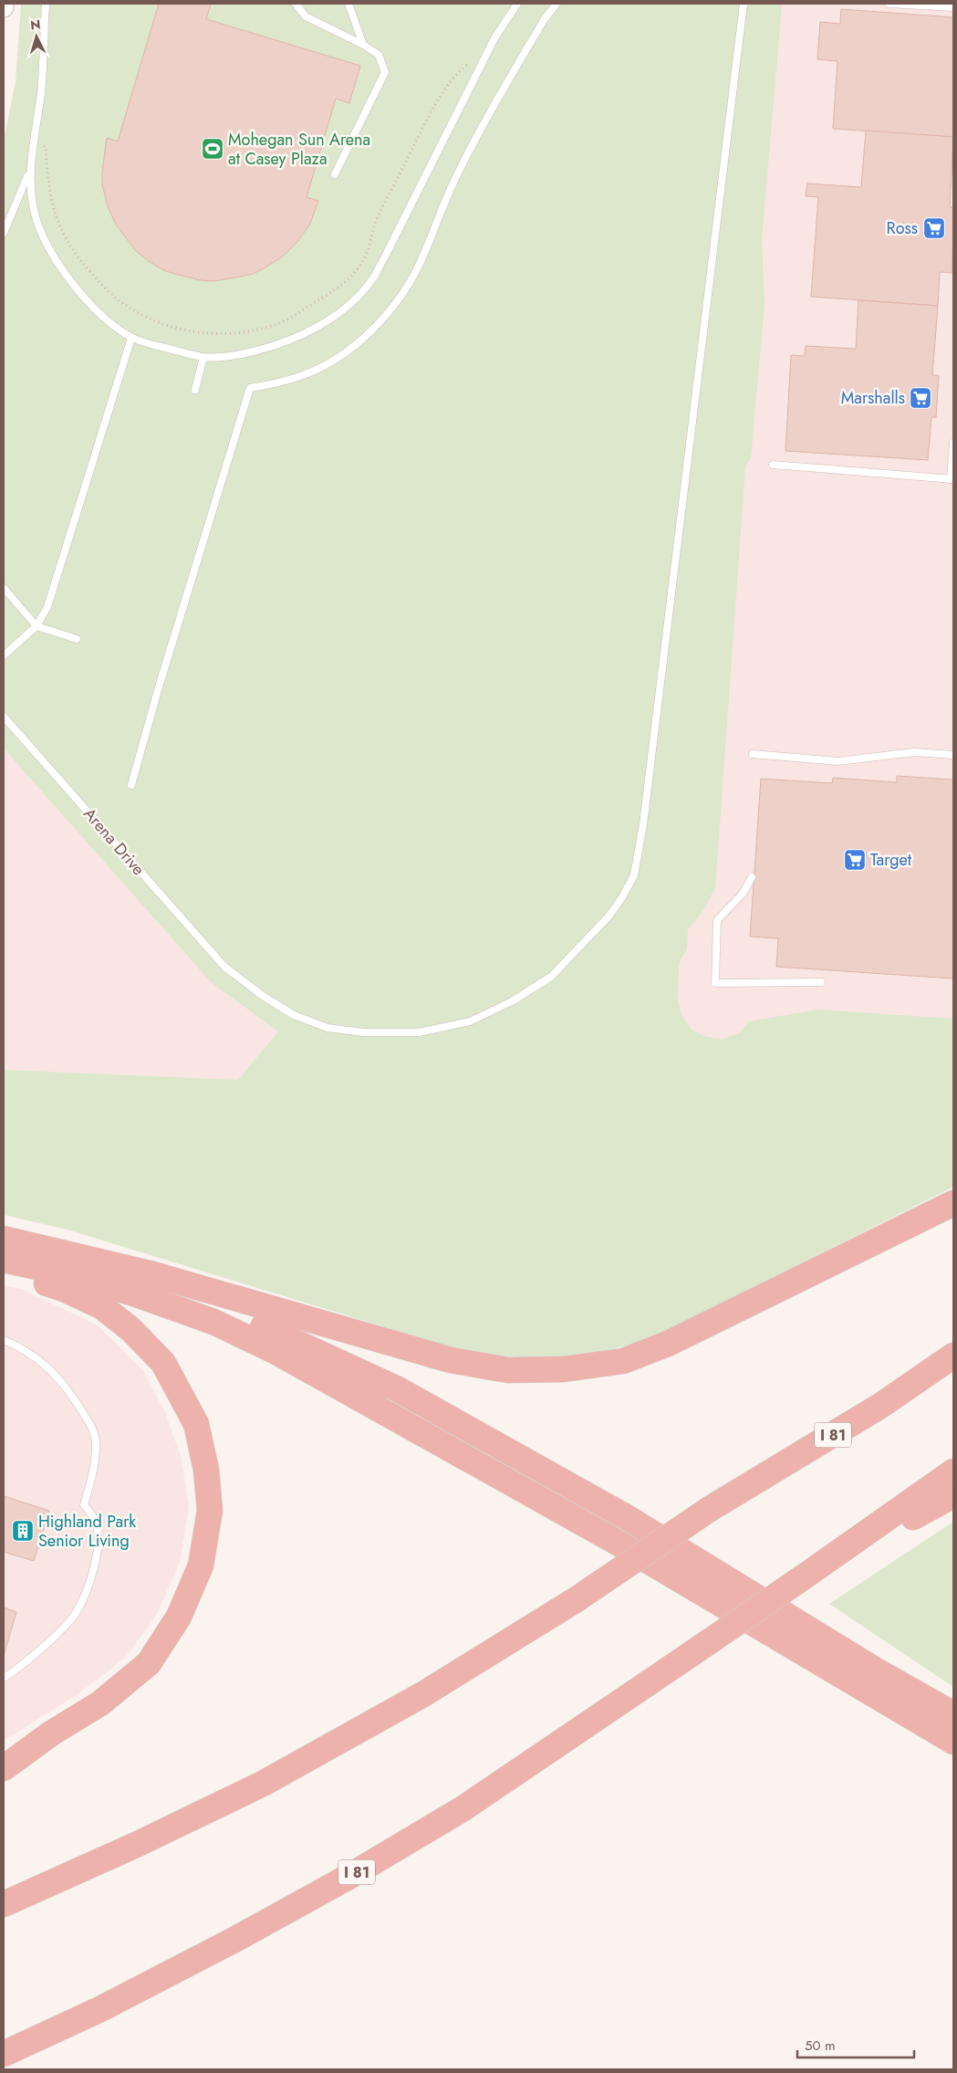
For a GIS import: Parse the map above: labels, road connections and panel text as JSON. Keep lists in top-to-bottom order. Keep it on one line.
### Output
{"streets":{"highway":["I 81"],"lane":["Arena Drive"]},"places":{"sports":["Mohegan Sun Arena at Casey Plaza"],"supermarket":["Ross","Marshalls","Target"],"building":["Highland Park Senior Living"]},"scale_bar":"50 m","north":"top"}
